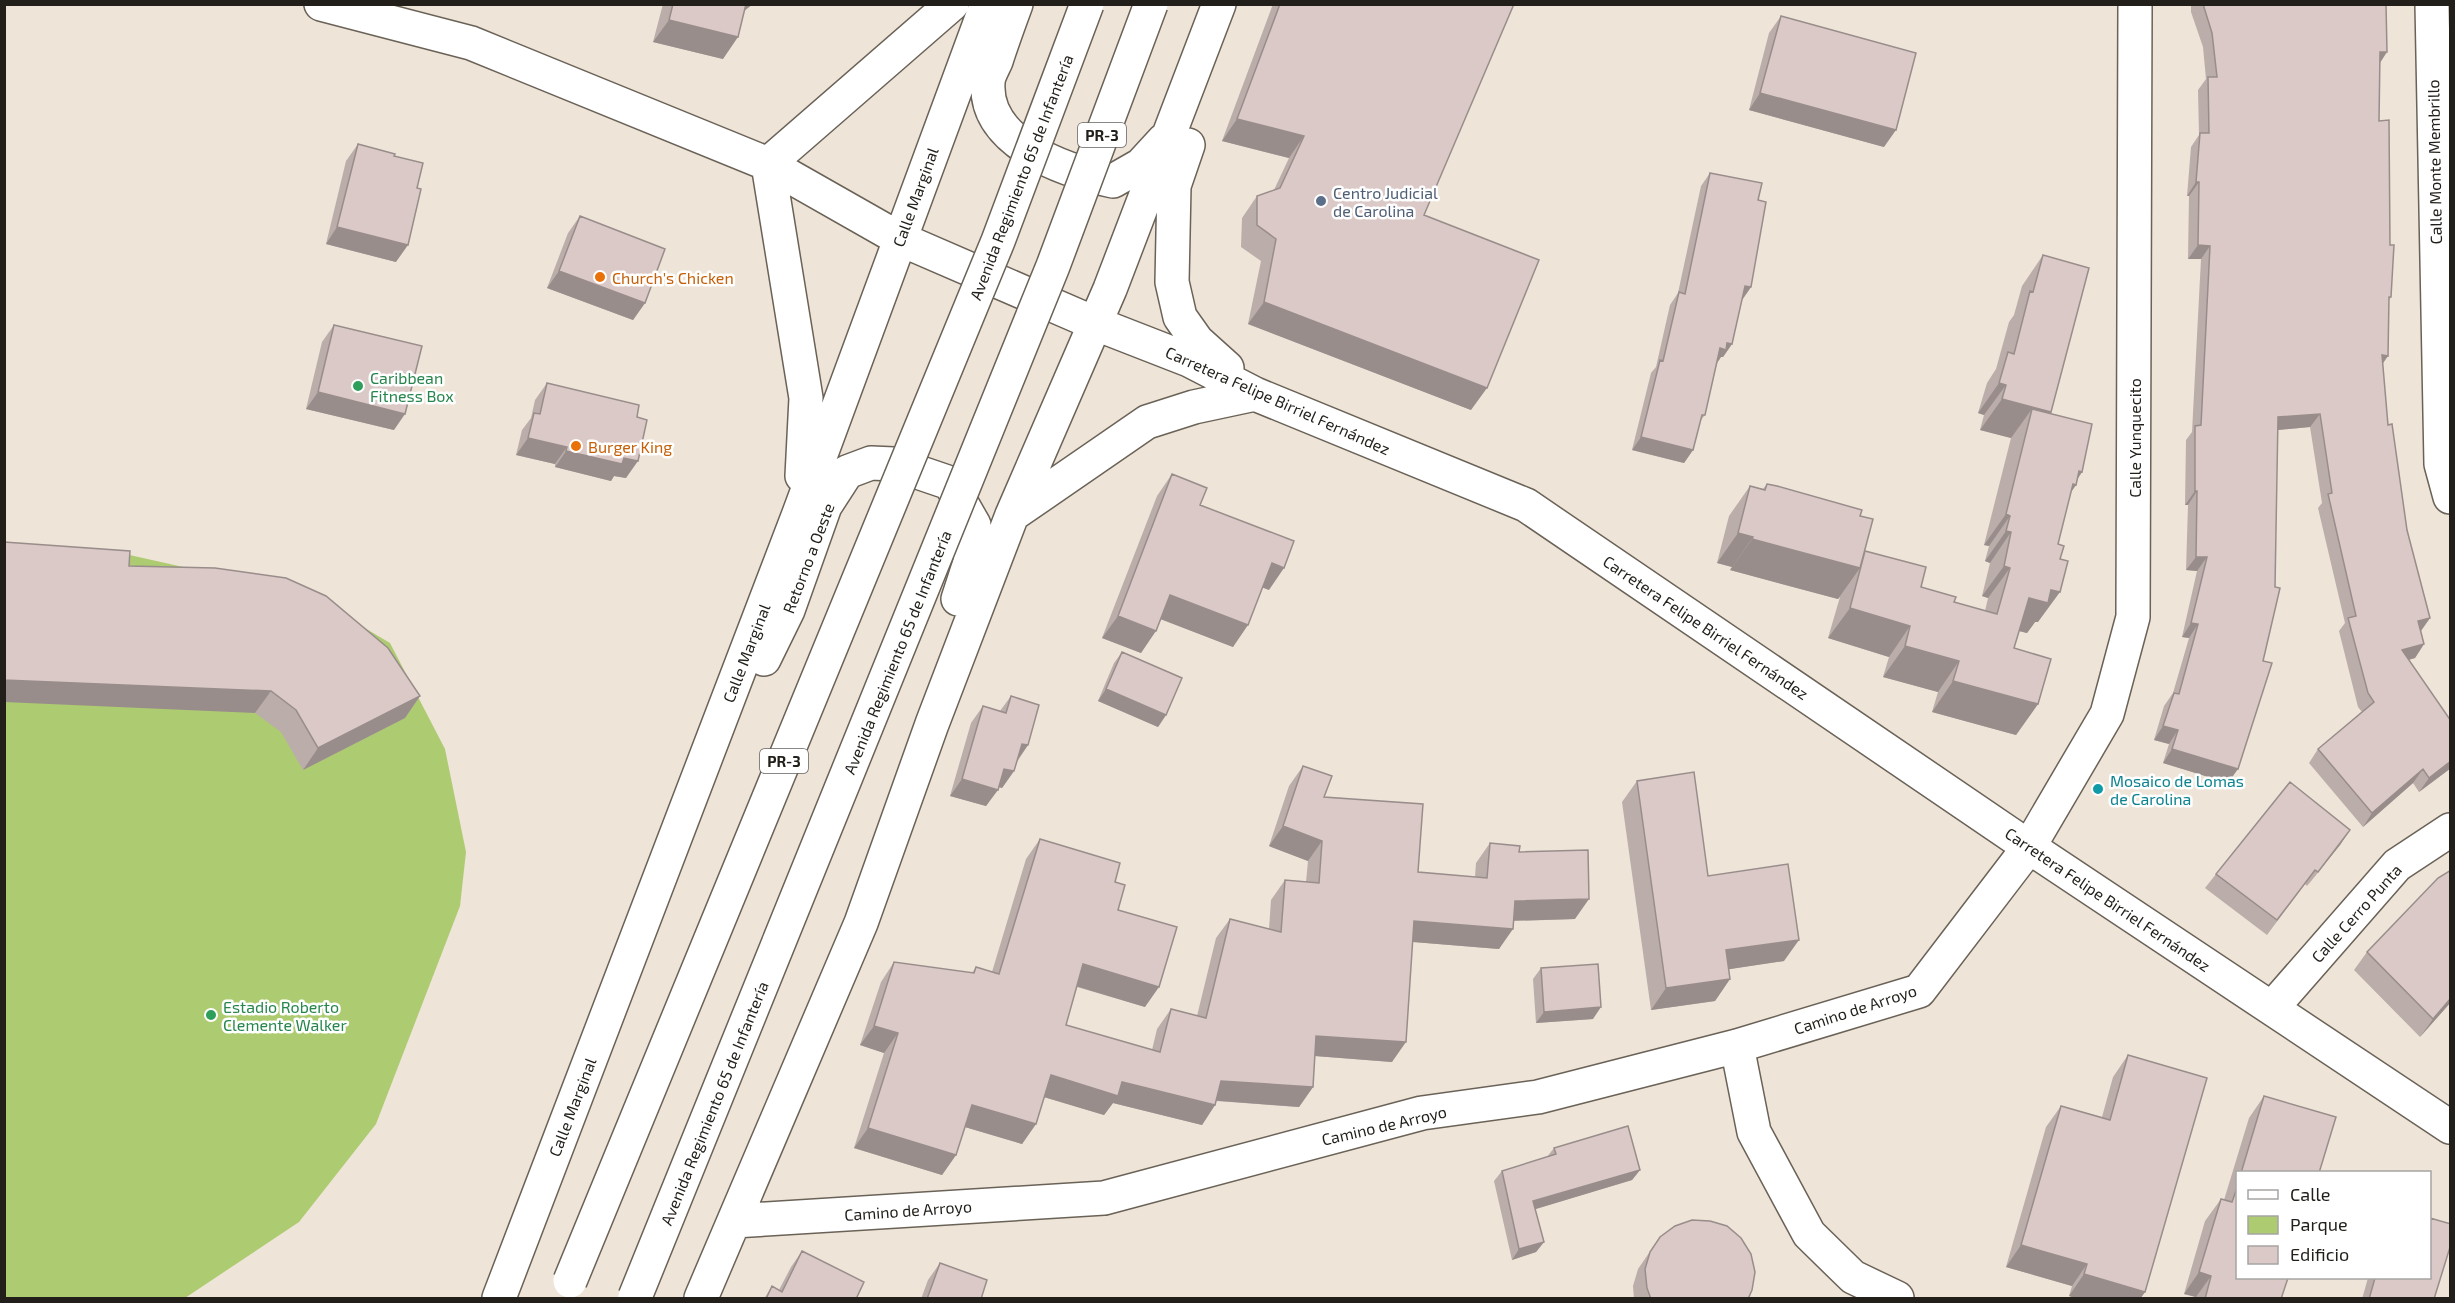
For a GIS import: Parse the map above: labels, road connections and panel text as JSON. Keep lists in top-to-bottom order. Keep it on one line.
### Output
{"streets":{"street":["PR-3","Calle Monte Membrillo","Avenida Regimiento 65 de Infantería","Calle Marginal","Carretera Felipe Birriel Fernández","Calle Yunquecito","Retorno a Oeste","Calle Cerro Punta","Camino de Arroyo"]},"crossings":[["Calle Marginal","Carretera Felipe Birriel Fernández"],["Calle Marginal","Retorno a Oeste"],["Carretera Felipe Birriel Fernández","Calle Yunquecito"],["Carretera Felipe Birriel Fernández","Calle Cerro Punta"],["Carretera Felipe Birriel Fernández","Camino de Arroyo"],["Calle Yunquecito","Camino de Arroyo"]],"places":["Centro Judicial de Carolina","Church's Chicken","Caribbean Fitness Box","Burger King","Mosaico de Lomas de Carolina","Estadio Roberto Clemente Walker"],"legend":["Calle","Parque","Edificio"]}
